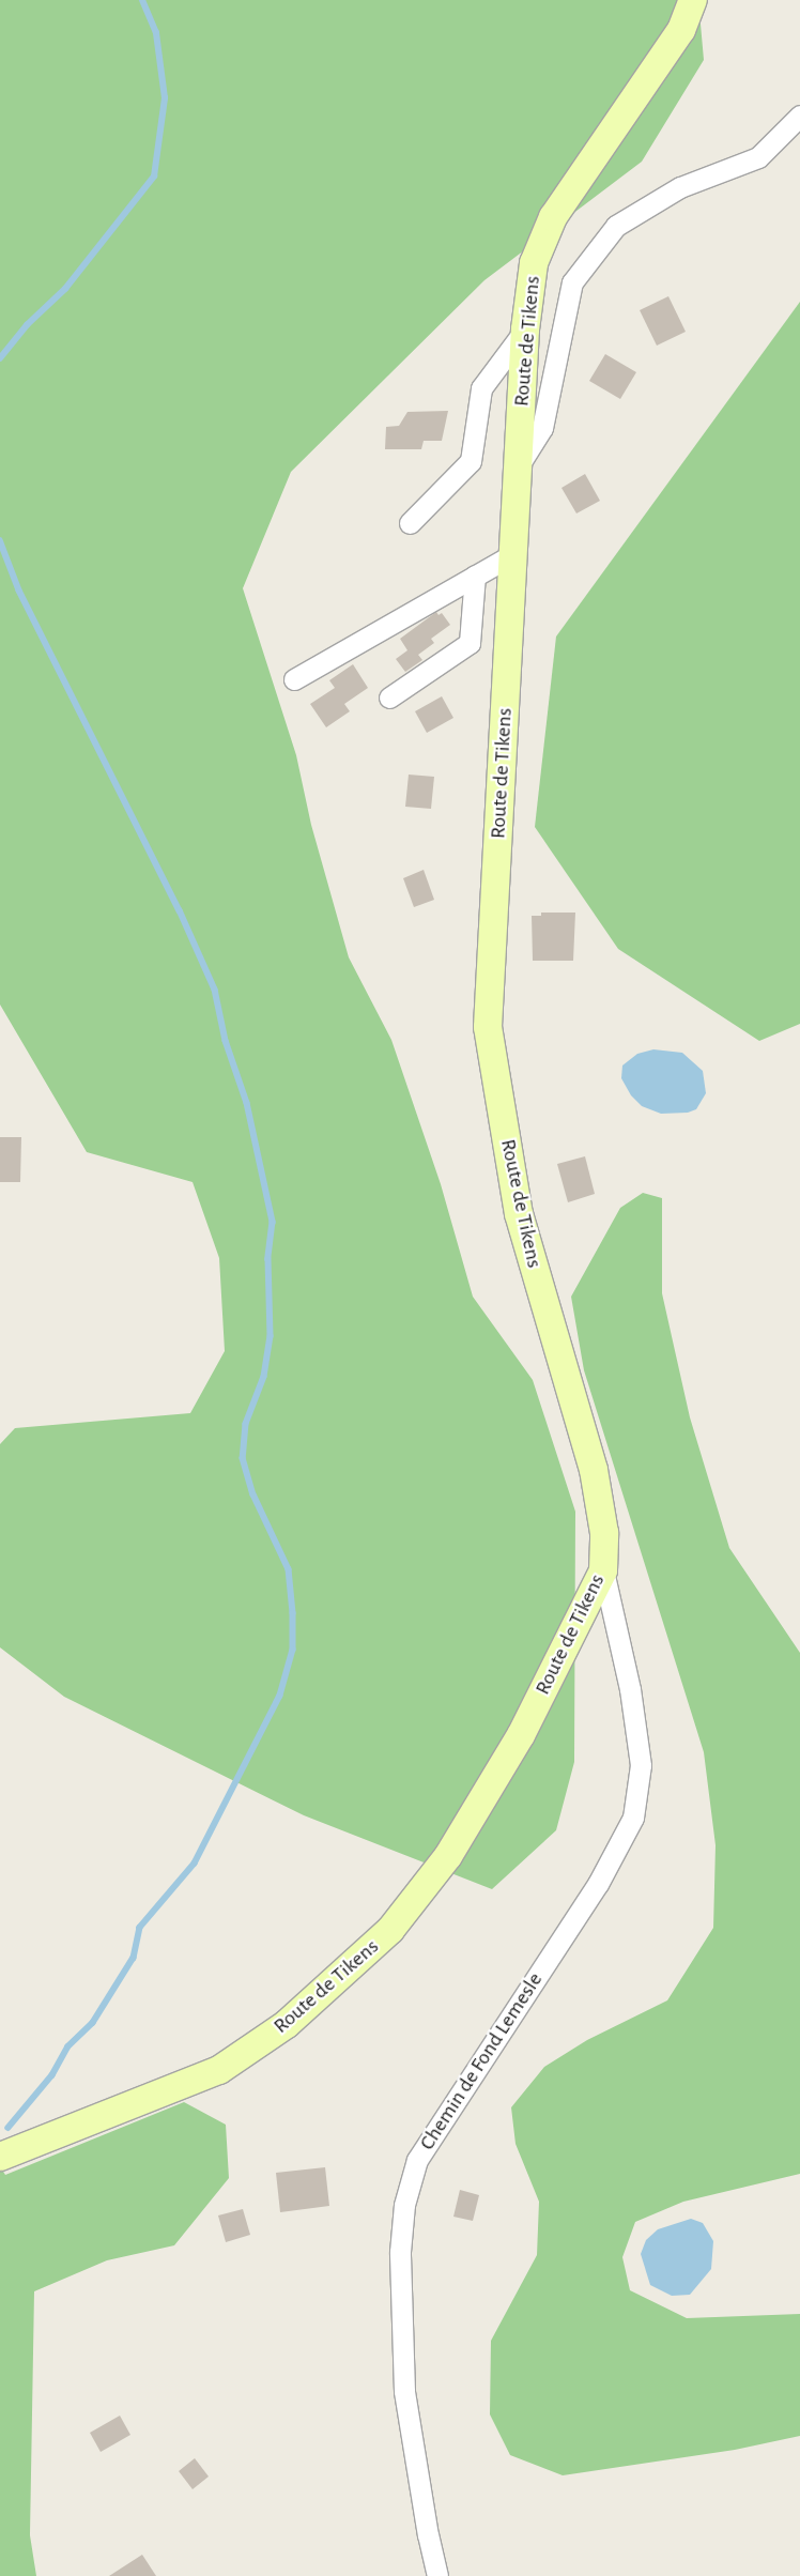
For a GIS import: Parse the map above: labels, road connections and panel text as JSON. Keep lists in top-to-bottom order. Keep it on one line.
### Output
{"streets":{"street":["Route de Tikens","Chemin de Fond Lemesle"]},"crossings":[["Route de Tikens","Chemin de Fond Lemesle"]]}
